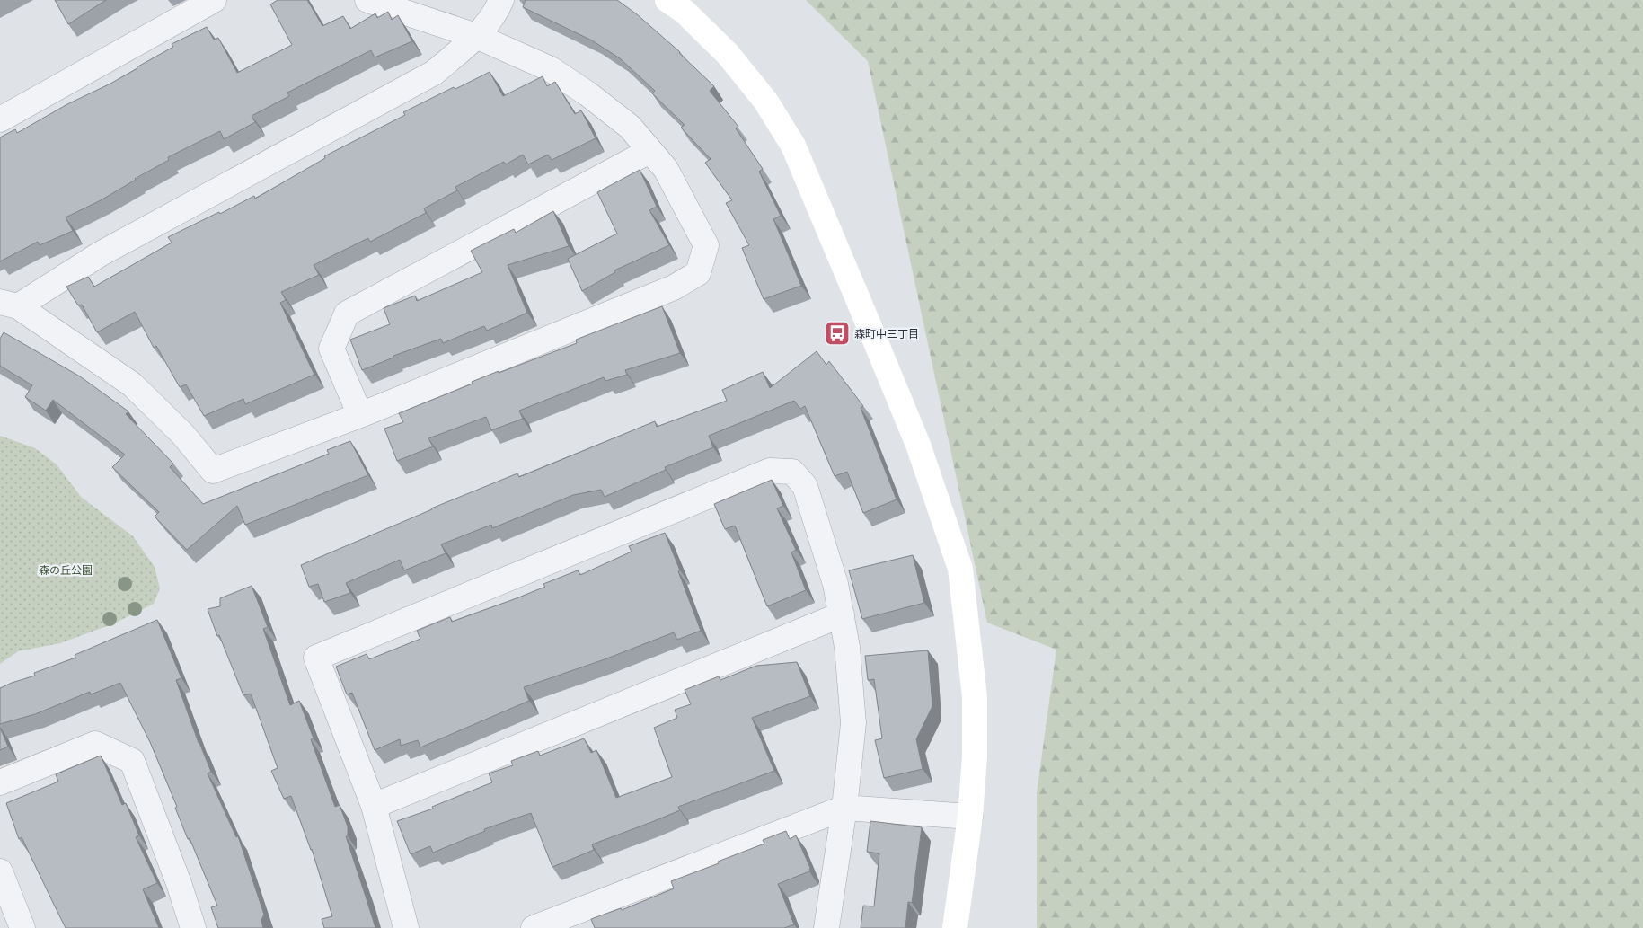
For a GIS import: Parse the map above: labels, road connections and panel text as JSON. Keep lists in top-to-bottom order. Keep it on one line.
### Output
{"parks":["森の丘公園"],"places":{"bus stop":["森町中三丁目"]}}
